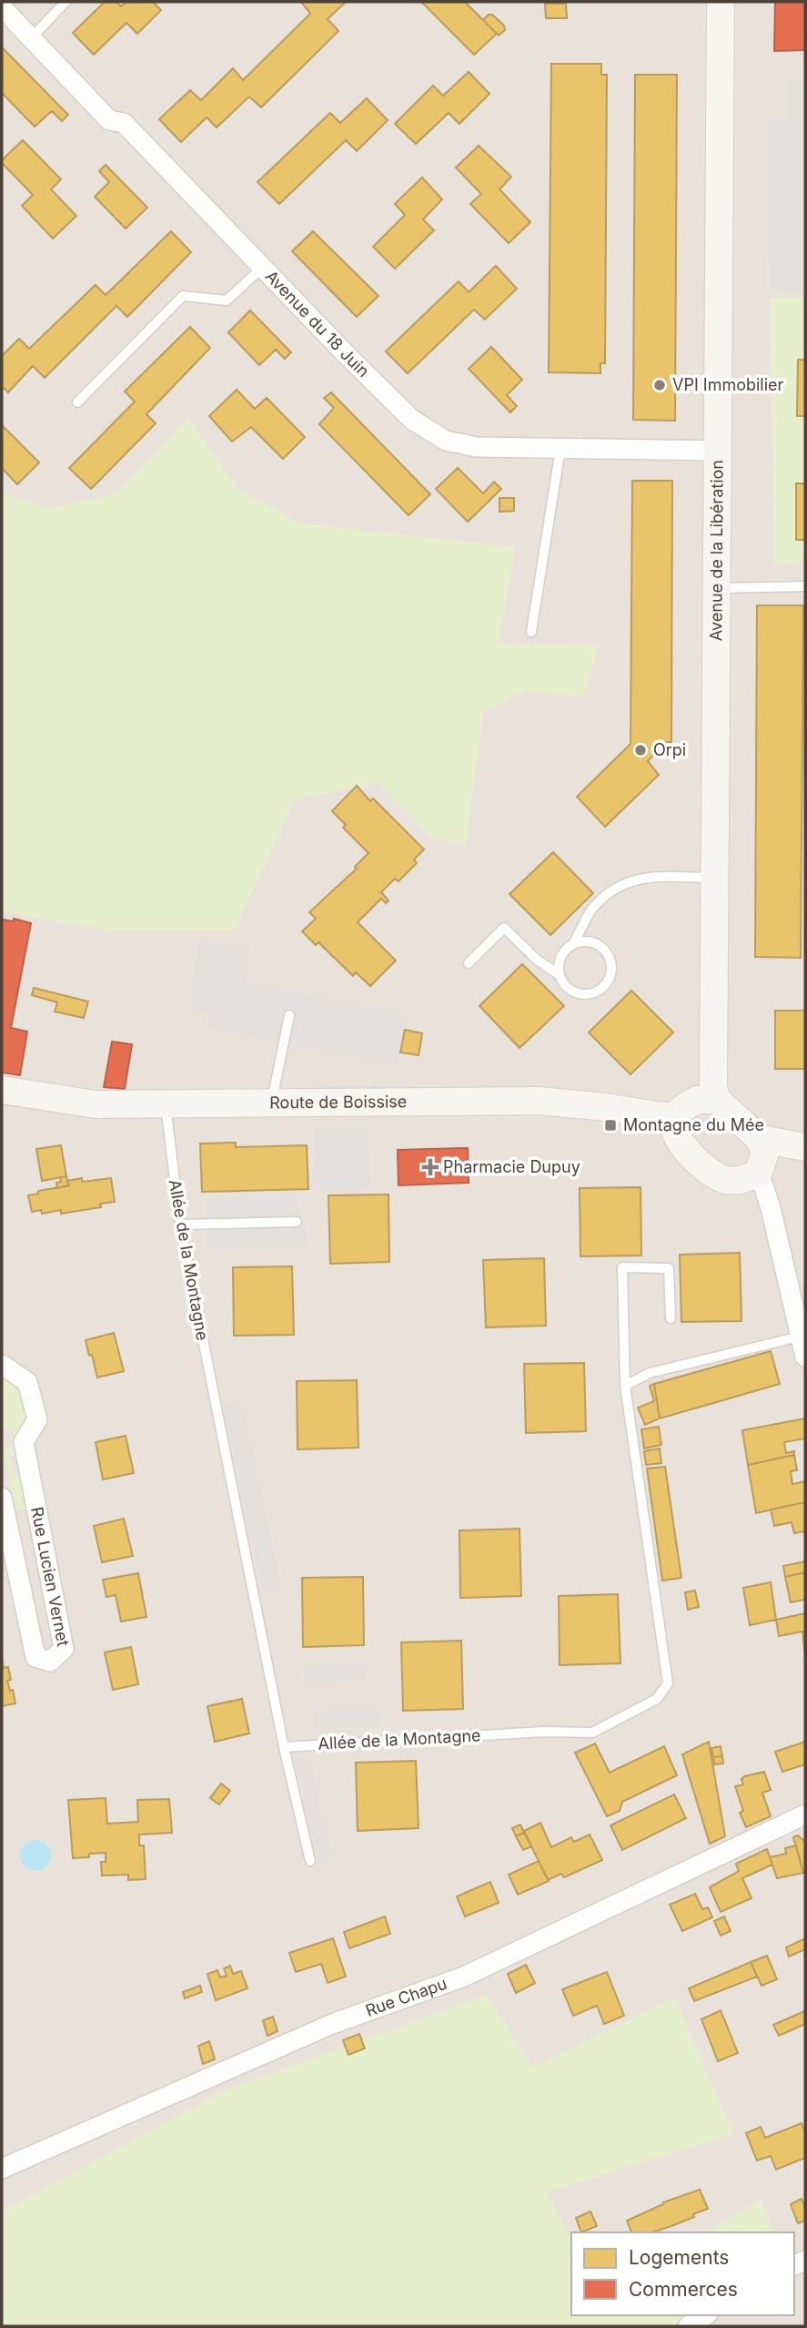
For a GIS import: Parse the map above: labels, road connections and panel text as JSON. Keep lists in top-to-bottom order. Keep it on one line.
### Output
{"streets":{"street":["Avenue du 18 Juin","Avenue de la Libération","Route de Boissise","Rue Lucien Vernet","Rue Chapu"],"lane":["Allée de la Montagne"]},"crossings":[["Avenue du 18 Juin","Avenue de la Libération"],["Avenue de la Libération","Route de Boissise"],["Route de Boissise","Allée de la Montagne"]],"places":{"other":["VPI Immobilier","Orpi"],"transit":["Montagne du Mée"],"health":["Pharmacie Dupuy"]},"legend":["Logements","Commerces"]}
